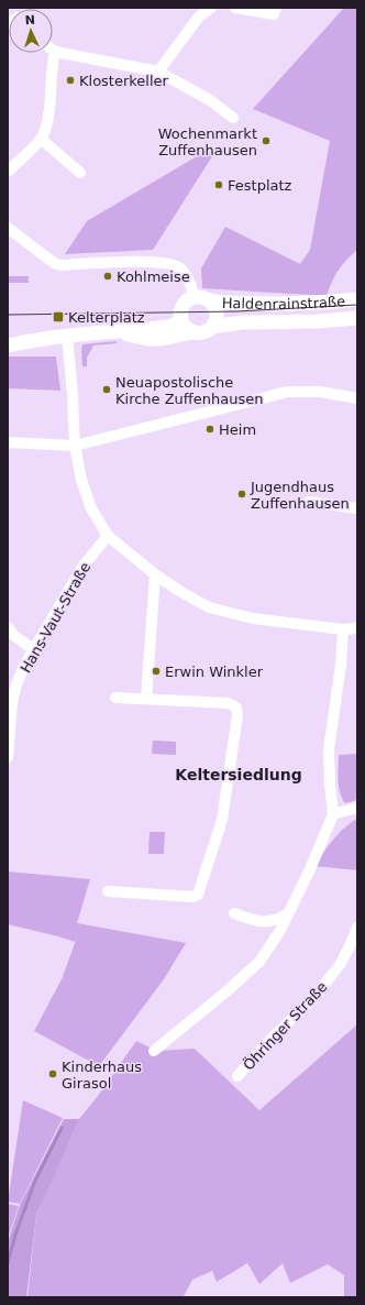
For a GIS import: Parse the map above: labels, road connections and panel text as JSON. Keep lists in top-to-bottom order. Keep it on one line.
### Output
{"streets":{"main road":["Haldenrainstraße"],"street":["Hans-Vaut-Straße","Öhringer Straße"]},"districts":["Keltersiedlung"],"places":{"other":["Klosterkeller","Wochenmarkt Zuffenhausen","Festplatz","Kohlmeise","Neuapostolische Kirche Zuffenhausen","Heim","Jugendhaus Zuffenhausen","Erwin Winkler","Kinderhaus Girasol"],"transit":["Kelterplatz"]},"north":"top"}
